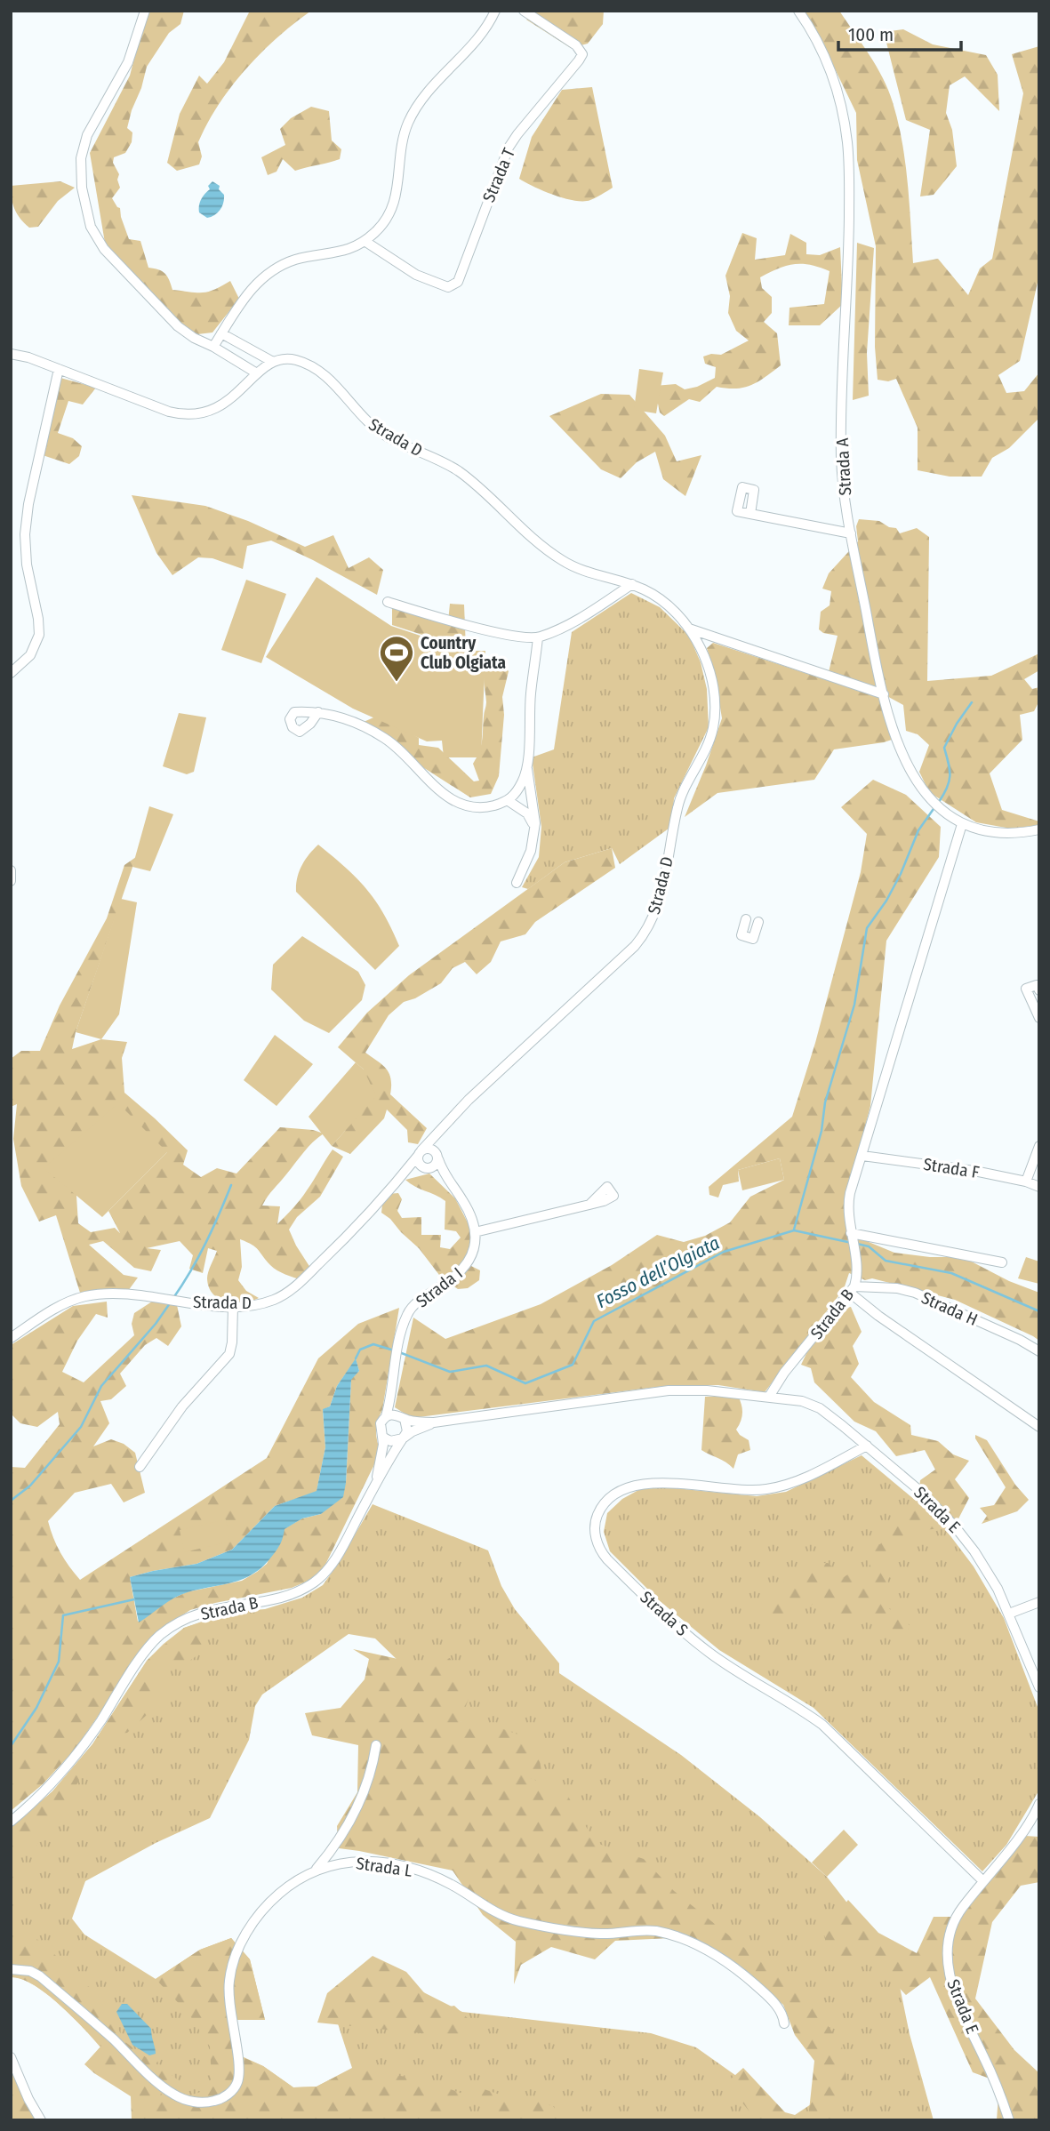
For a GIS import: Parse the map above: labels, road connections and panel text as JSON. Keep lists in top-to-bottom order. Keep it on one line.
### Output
{"streets":{"street":["Strada T","Strada D","Strada A","Strada F","Strada I","Strada H","Strada B","Strada E","Strada S","Strada L"]},"crossings":[["Strada D","Strada A"],["Strada A","Strada B"],["Strada F","Strada B"],["Strada I","Strada B"],["Strada H","Strada B"],["Strada B","Strada E"],["Strada E","Strada S"]],"water":["Fosso dell’Olgiata"],"places":{"sports":["Country Club Olgiata"]},"scale_bar":"100 m"}
